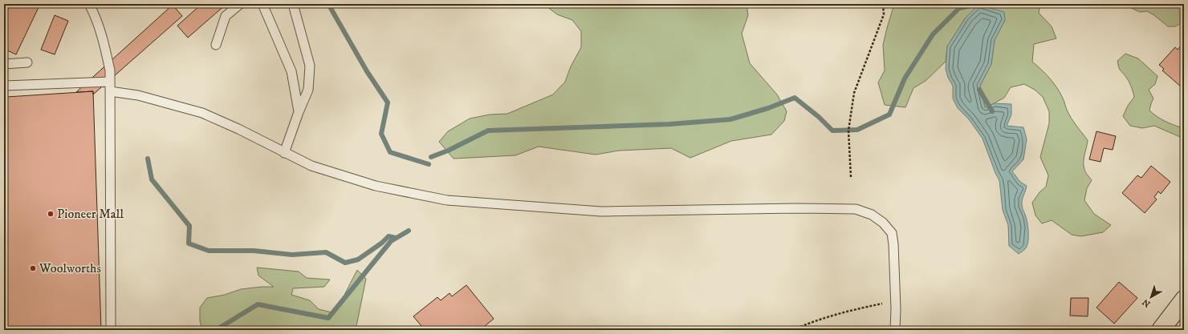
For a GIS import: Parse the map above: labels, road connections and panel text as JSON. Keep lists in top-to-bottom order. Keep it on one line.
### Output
{"places":["Pioneer Mall","Woolworths"],"north":"bottom left"}
